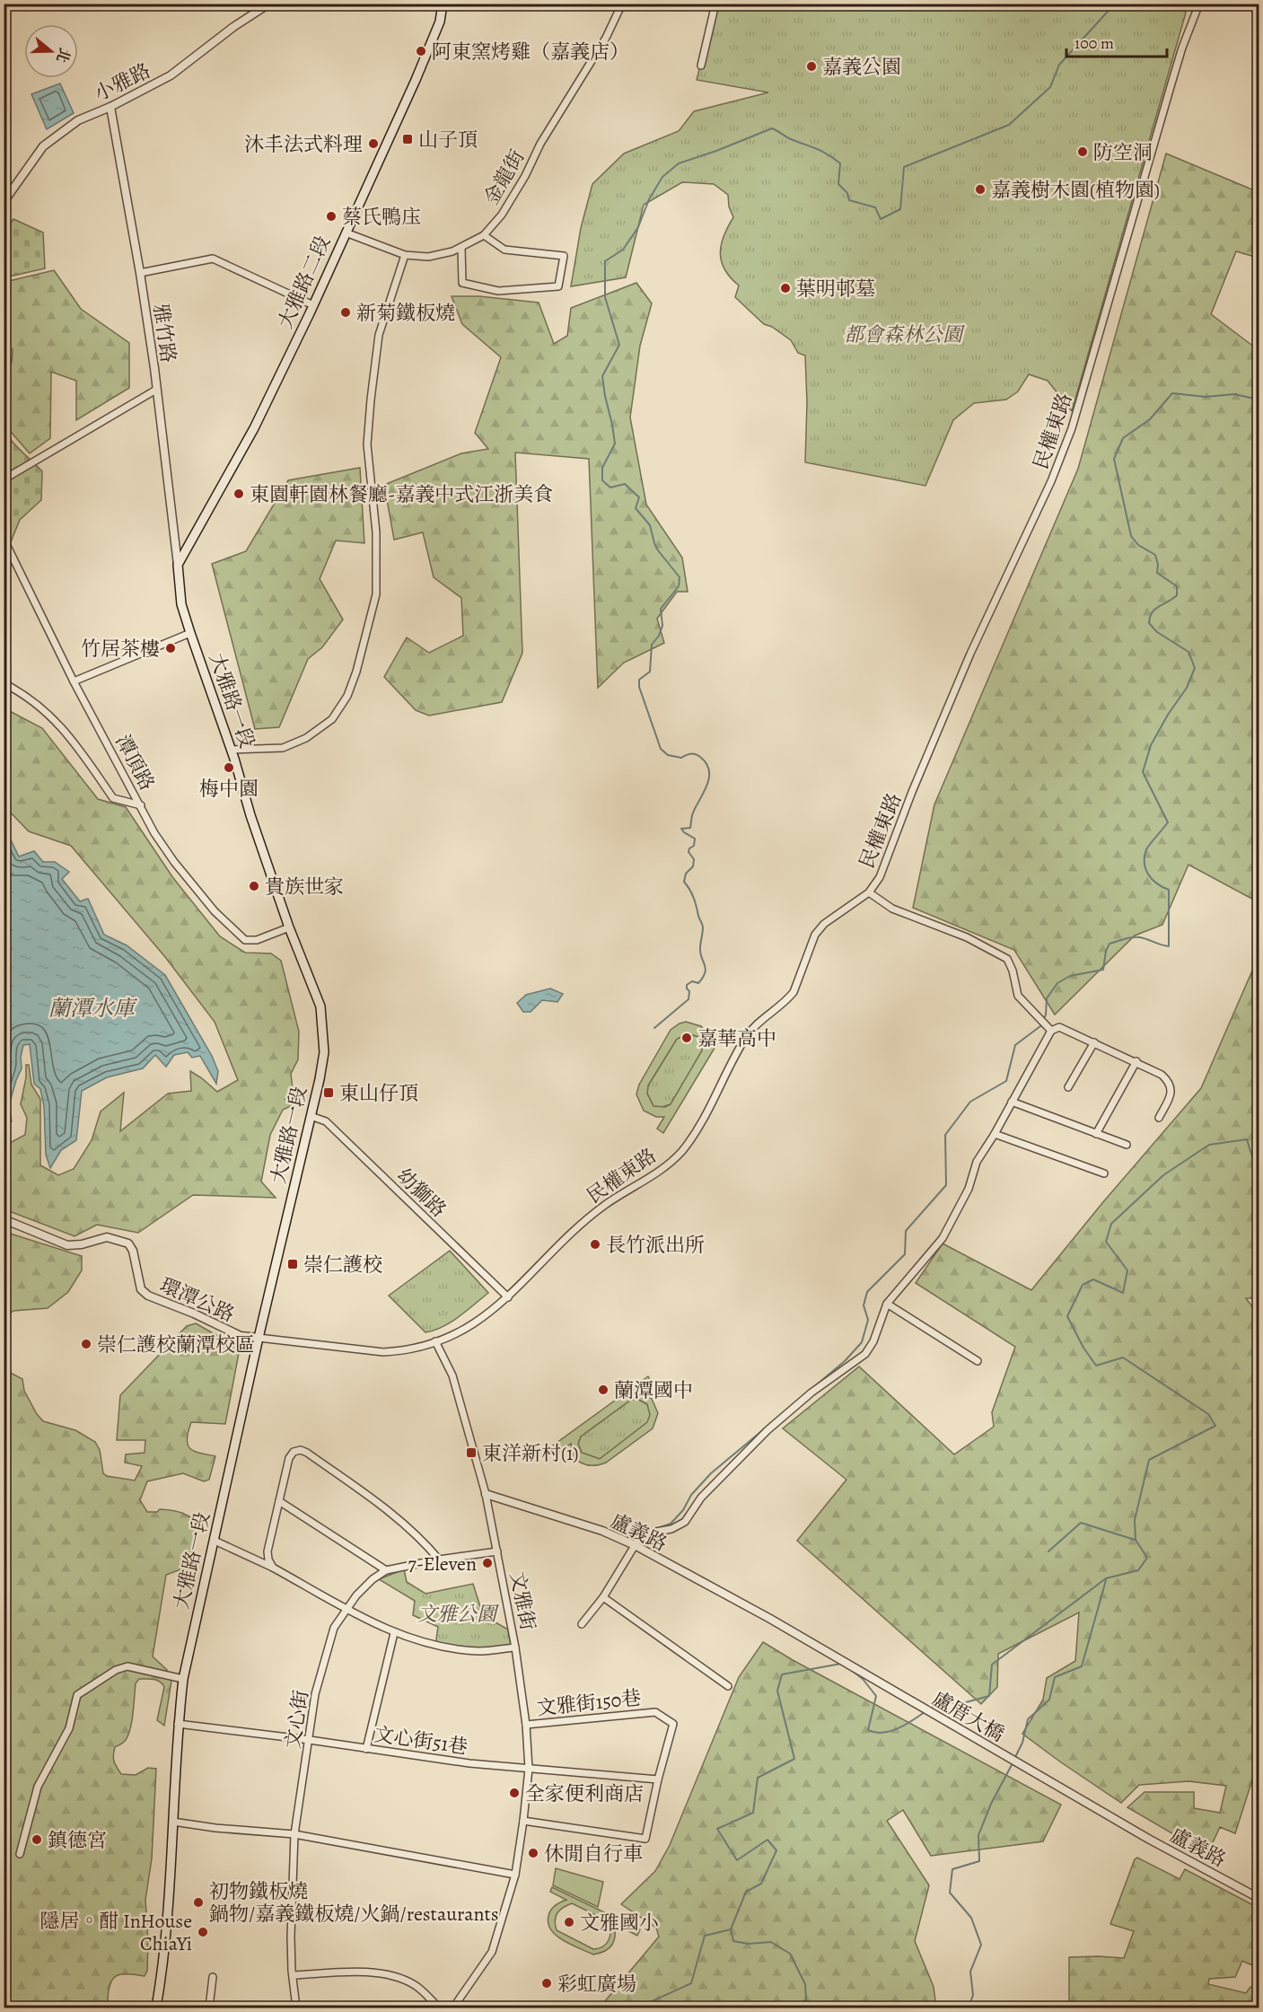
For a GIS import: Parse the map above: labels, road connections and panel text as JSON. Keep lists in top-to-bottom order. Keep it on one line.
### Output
{"streets":{"main road":["大雅路二段","大雅路一段"],"street":["小雅路","金龍街","雅竹路","民權東路","潭頂路","幼獅路","環潭公路","盧義路","文雅街","文雅街150巷","盧厝大橋","文心街","文心街51巷"]},"crossings":[["小雅路","雅竹路"],["金龍街","大雅路二段"],["大雅路二段","雅竹路"],["大雅路二段","大雅路一段"],["雅竹路","大雅路一段"],["民權東路","大雅路一段"],["民權東路","幼獅路"],["民權東路","環潭公路"],["民權東路","文雅街"],["大雅路一段","潭頂路"],["大雅路一段","幼獅路"],["大雅路一段","環潭公路"],["盧義路","文雅街"],["盧義路","盧厝大橋"],["文雅街","文雅街150巷"],["文雅街","文心街"],["文雅街","文心街51巷"],["文雅街150巷","文心街51巷"],["文心街","文心街51巷"]],"water":["蘭潭水庫"],"parks":["都會森林公園","文雅公園"],"places":{"other":["阿東窯烤雞（嘉義店）","嘉義公園","沐丰法式料理","防空洞","嘉義樹木園(植物園)","蔡氏鴨庒","葉明邨墓","新菊鐵板燒","東園軒園林餐廳-嘉義中式江浙美食","竹居茶樓","梅中園","貴族世家","嘉華高中","長竹派出所","崇仁護校蘭潭校區","蘭潭國中","7-Eleven","全家便利商店","鎮德宮","休閒自行車","初物鐵板燒 鍋物/嘉義鐵板燒/火鍋/restaurants","文雅國小","隱居。酣 InHouse ChiaYi","彩虹廣場"],"transit":["山子頂","東山仔頂","崇仁護校","東洋新村(1)"]},"scale_bar":"100 m","north":"right"}
